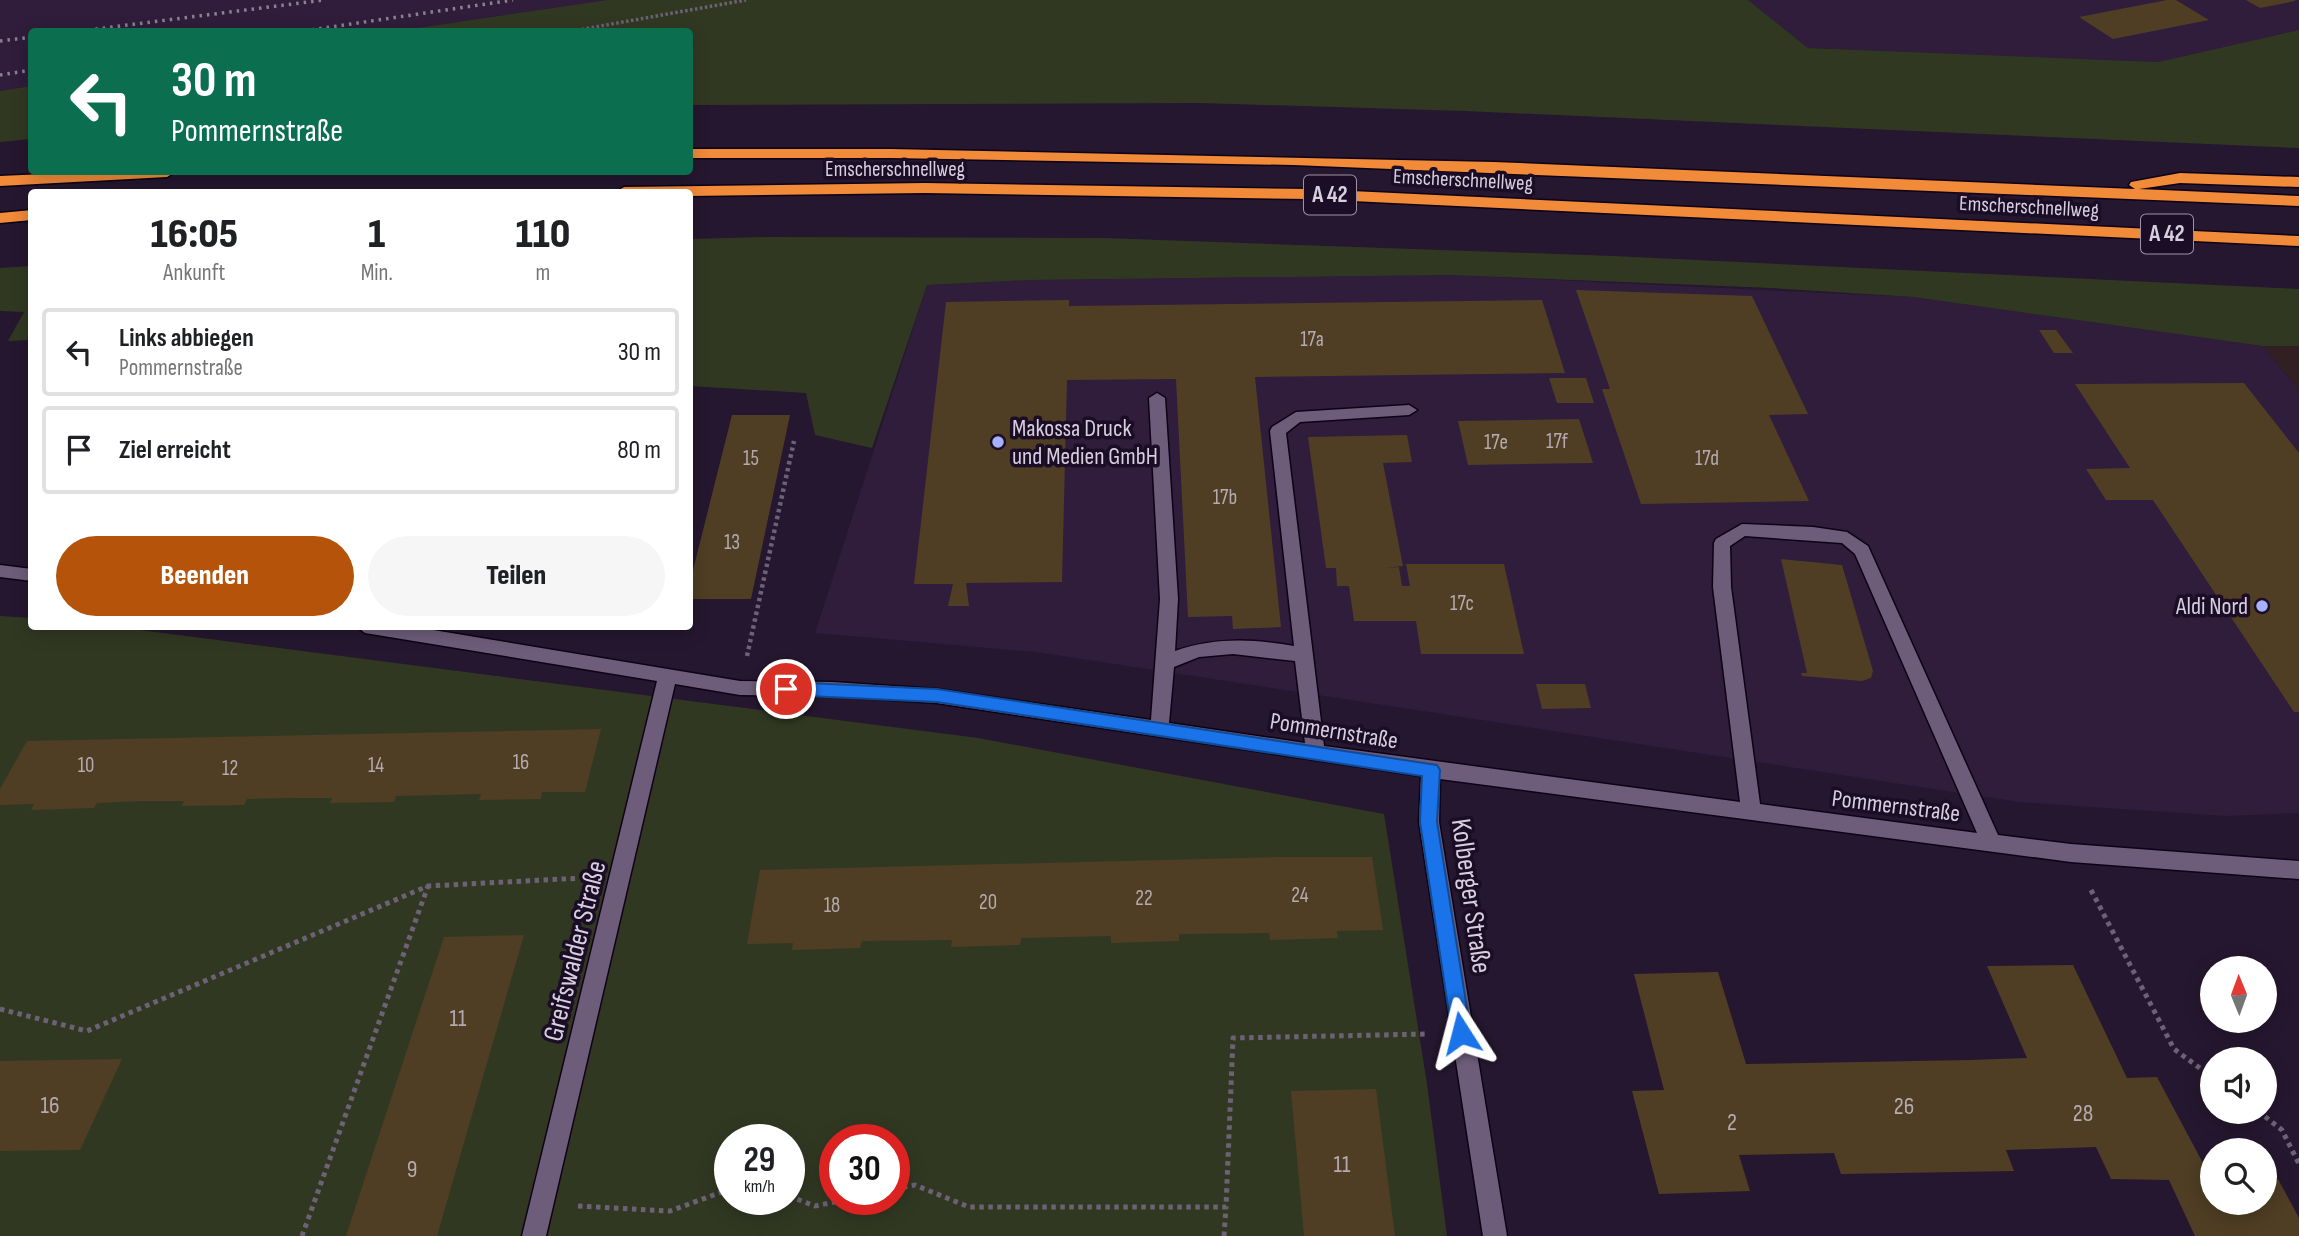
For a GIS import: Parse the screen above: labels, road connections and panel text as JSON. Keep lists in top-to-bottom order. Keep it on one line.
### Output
{"streets":{"highway":["Emscherschnellweg","A 42"],"street":["Pommernstraße","Kolberger Straße","Greifswalder Straße"]},"crossings":[["Pommernstraße","Kolberger Straße"],["Pommernstraße","Greifswalder Straße"]],"places":["Makossa Druck und Medien GmbH","Aldi Nord"],"house_numbers":["17a","17f","17e","15","17d","17b","13","17c","16","10","14","12","24","22","20","18","11","16","26","28","2","11","9"],"north":"top","page":{"turn":["30 m","Pommernstraße"],"eta":["16:05","Ankunft","1","Min.","110","m"],"list":[{"name":"Links abbiegen","note":"Pommernstraße","value":"30 m"},{"name":"Ziel erreicht","value":"80 m"}],"buttons":["Beenden","Teilen"],"speed":"29 km/h","limit":"30"}}
